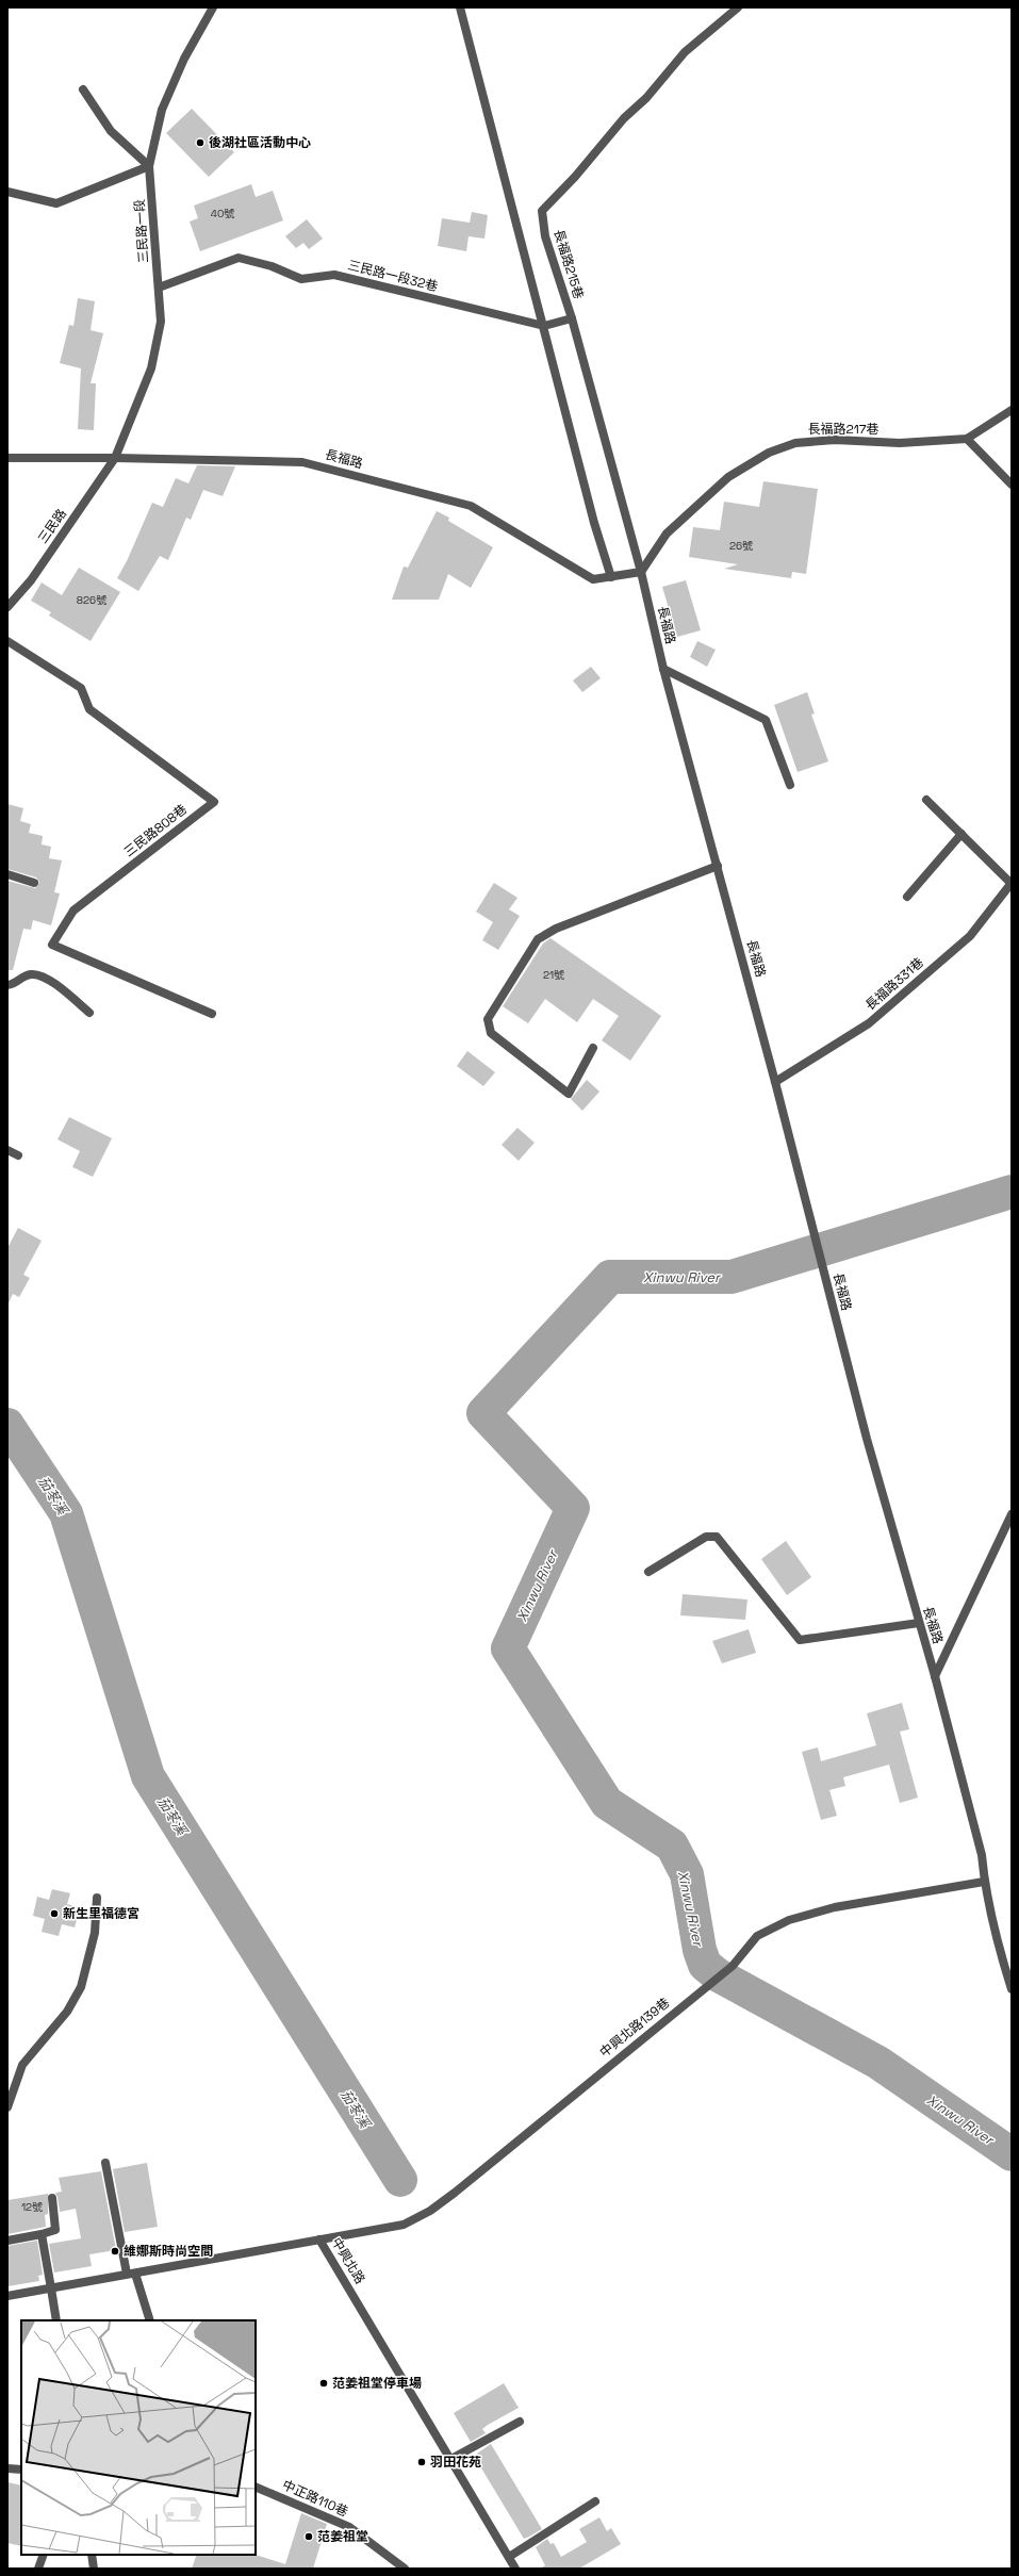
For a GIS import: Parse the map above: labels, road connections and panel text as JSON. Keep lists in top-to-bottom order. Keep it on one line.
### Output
{"streets":{"street":["三民路一段","長福路215巷","三民路一段32巷","長福路217巷","長福路","三民路","三民路808巷","長福路331巷","中興北路139巷","中興北路","中正路110巷"]},"crossings":[["三民路一段","三民路一段32巷"],["三民路一段","長福路"],["三民路一段","三民路"],["長福路215巷","長福路217巷"],["長福路215巷","長福路"],["長福路217巷","長福路"],["長福路","三民路"],["長福路","長福路331巷"],["長福路","中興北路139巷"],["中興北路139巷","中興北路"]],"water":["Xinwu River","茄苳溪"],"places":["後湖社區活動中心","新生里福德宮","維娜斯時尚空間","范姜祖堂停車場","羽田花苑","范姜祖堂"],"house_numbers":["40號","26號","826號","21號","12號"]}
